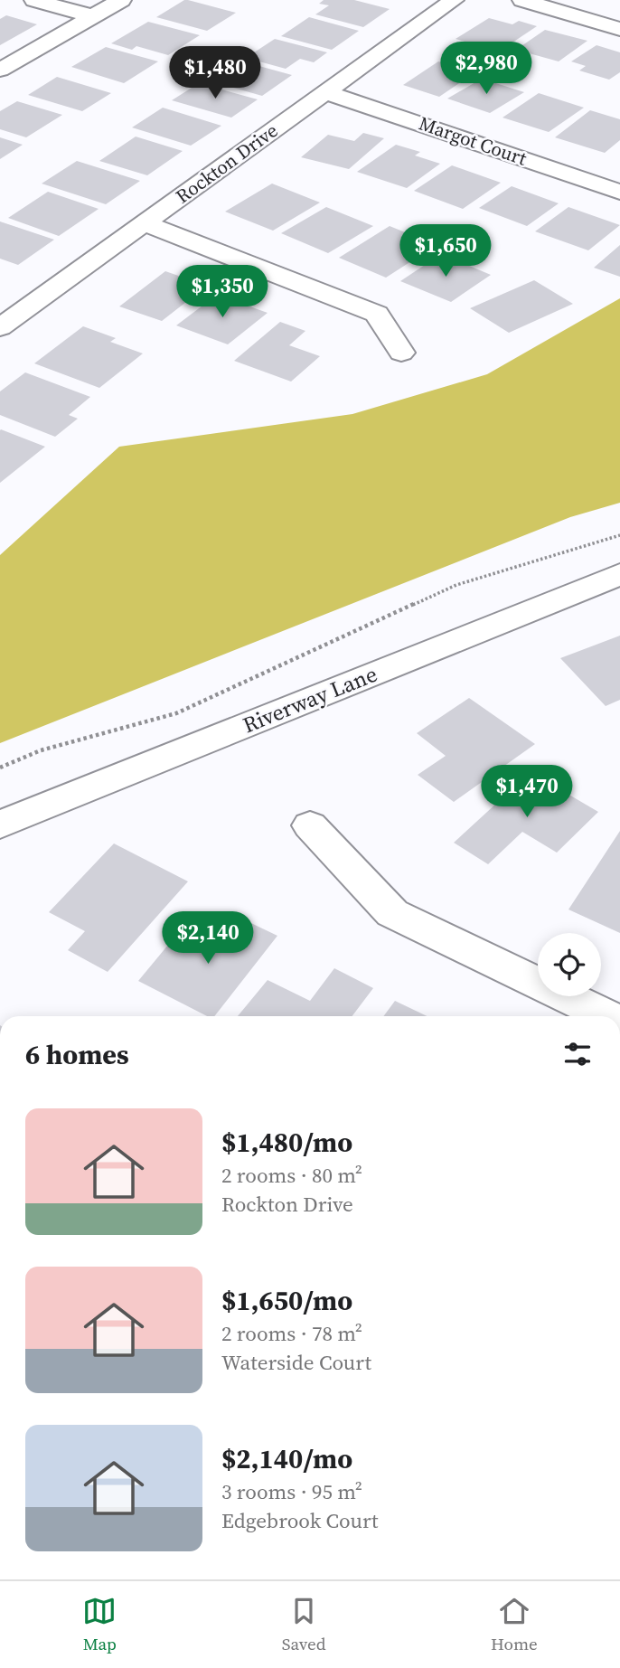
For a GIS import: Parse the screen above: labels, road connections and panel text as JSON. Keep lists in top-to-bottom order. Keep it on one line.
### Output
{"streets":{"street":["Margot Court","Rockton Drive","Riverway Lane"]},"crossings":[["Margot Court","Rockton Drive"]],"page":{"price":["$2,980","$1,480","$1,650","$1,350","$1,470","$2,140"],"heading":"6 homes","list":[{"name":"$1,480/mo","note":"2 rooms · 80 m² · Rockton Drive"},{"name":"$1,650/mo","note":"2 rooms · 78 m² · Waterside Court"},{"name":"$2,140/mo","note":"3 rooms · 95 m² · Edgebrook Court"}],"tabs":["Map","Saved","Home"]}}
